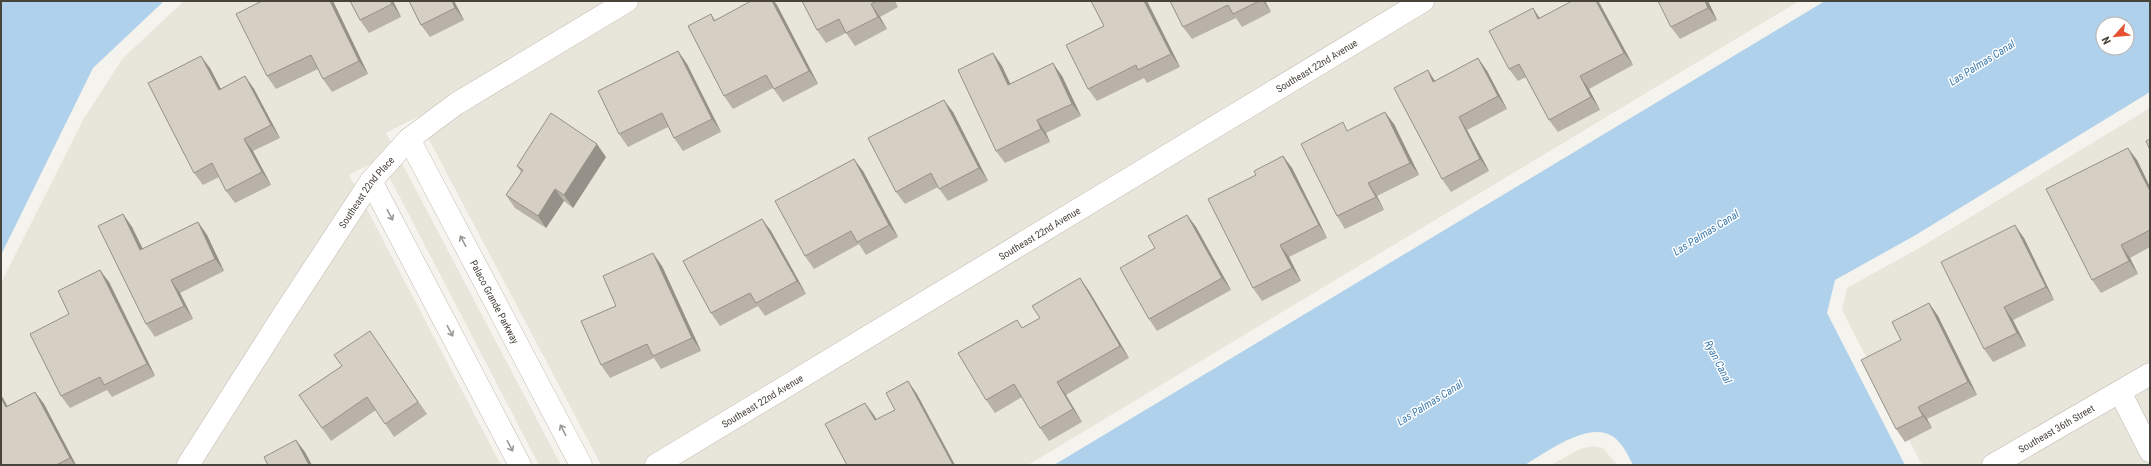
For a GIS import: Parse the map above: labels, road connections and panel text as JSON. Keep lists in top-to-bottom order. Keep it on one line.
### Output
{"streets":{"street":["Southeast 22nd Avenue","Southeast 22nd Place","Palaco Grande Parkway","Southeast 36th Street"]},"crossings":[["Southeast 22nd Place","Palaco Grande Parkway"]],"water":["Las Palmas Canal","Ryan Canal"],"north":"bottom left"}
